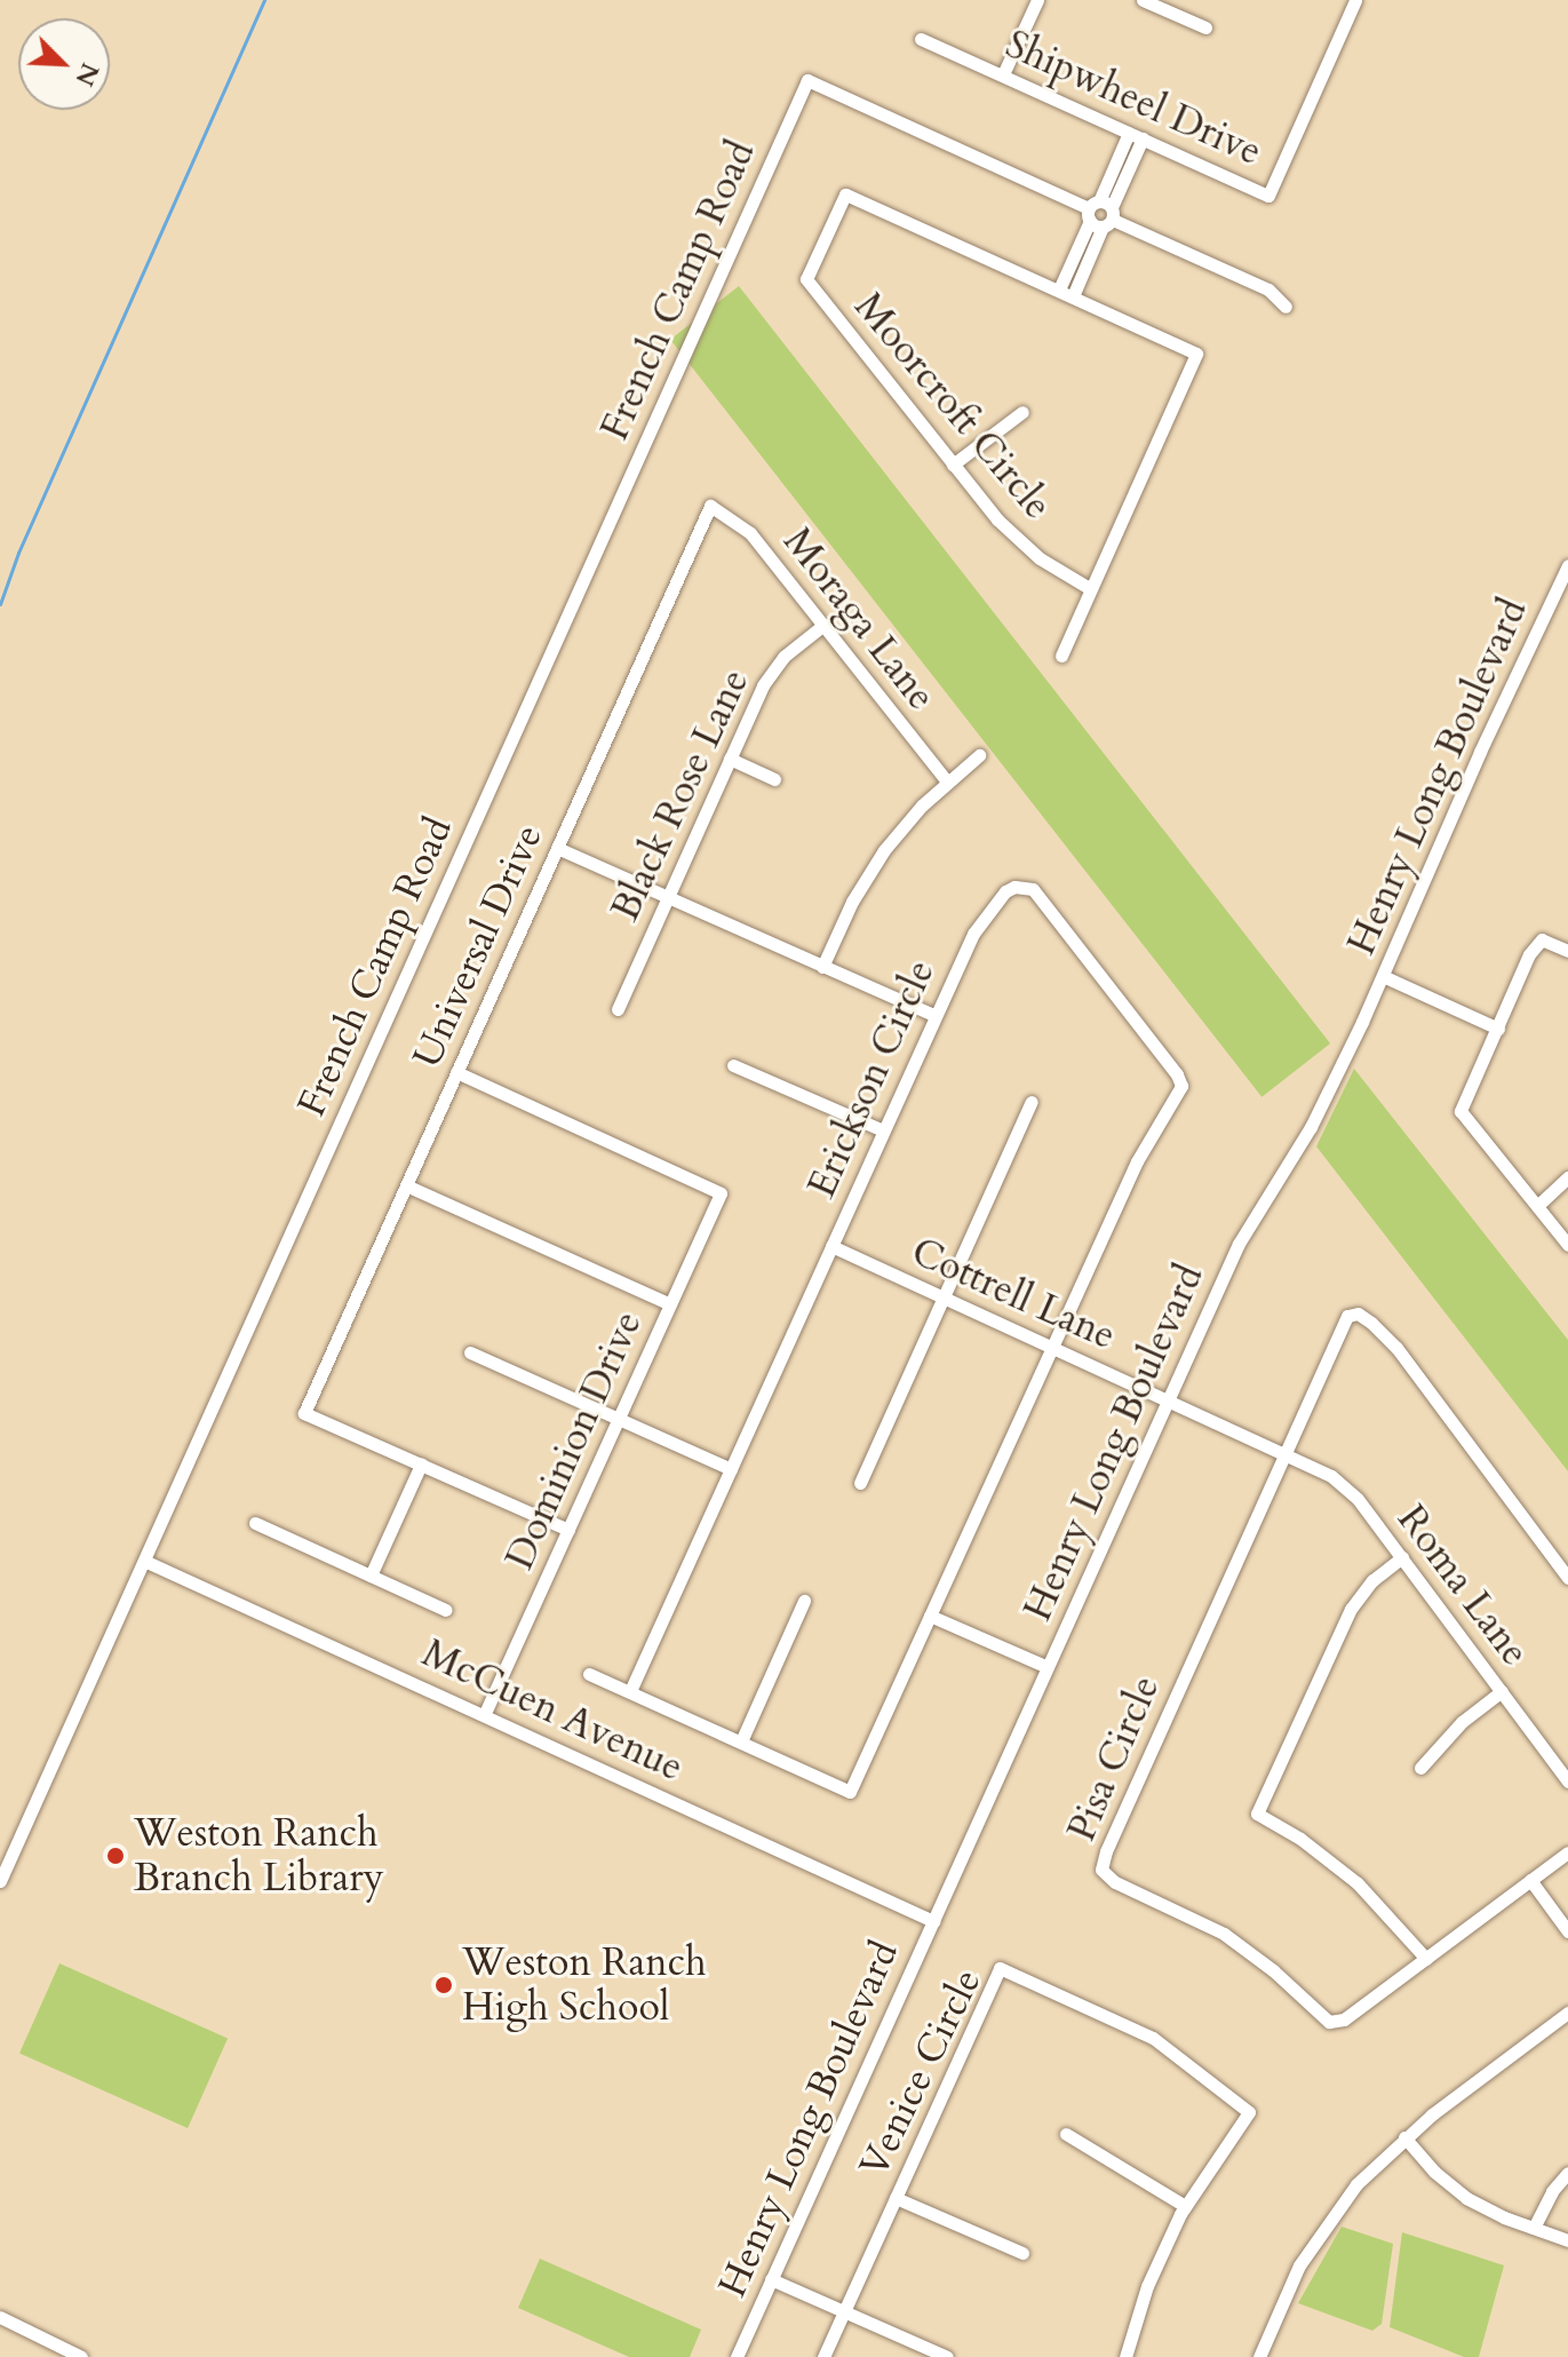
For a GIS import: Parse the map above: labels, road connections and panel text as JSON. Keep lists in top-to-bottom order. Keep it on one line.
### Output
{"streets":{"street":["Shipwheel Drive","French Camp Road","Moorcroft Circle","Moraga Lane","Henry Long Boulevard","Black Rose Lane","Universal Drive","Erickson Circle","Cottrell Lane","Dominion Drive","Roma Lane","McCuen Avenue","Pisa Circle","Venice Circle"]},"crossings":[["French Camp Road","McCuen Avenue"],["Moraga Lane","Black Rose Lane"],["Moraga Lane","Universal Drive"],["Henry Long Boulevard","Cottrell Lane"],["Henry Long Boulevard","McCuen Avenue"],["Universal Drive","Dominion Drive"],["Erickson Circle","Cottrell Lane"],["Dominion Drive","McCuen Avenue"],["Roma Lane","Pisa Circle"]],"places":["Weston Ranch Branch Library","Weston Ranch High School"],"north":"bottom right"}
